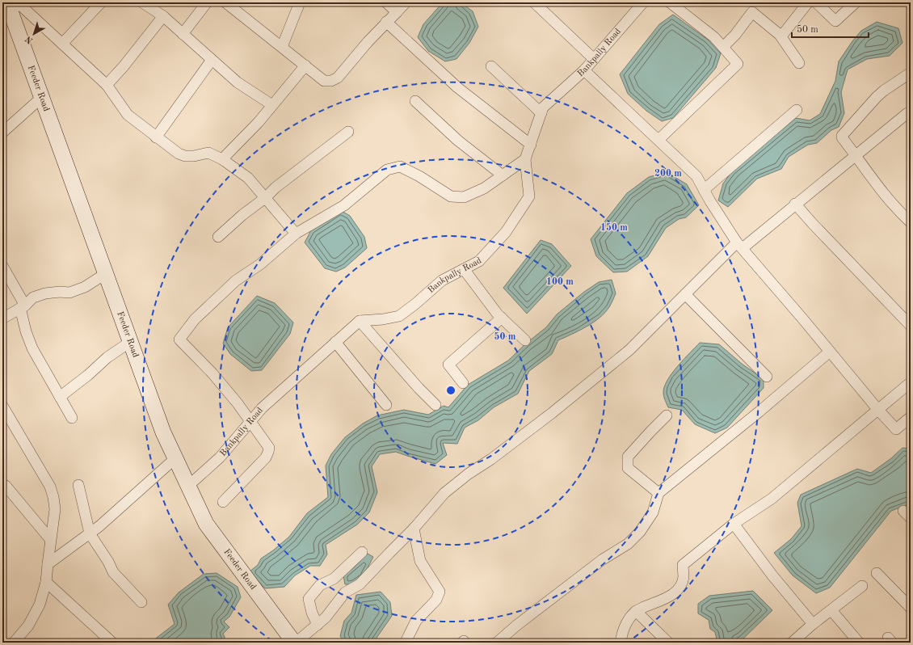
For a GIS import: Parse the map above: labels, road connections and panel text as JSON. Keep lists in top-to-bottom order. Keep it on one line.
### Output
{"streets":{"street":["Bankpally Road","Feeder Road"]},"crossings":[["Bankpally Road","Feeder Road"]],"scale_bar":"50 m","north":"bottom left","rings":["200 m","150 m","100 m","50 m"]}
